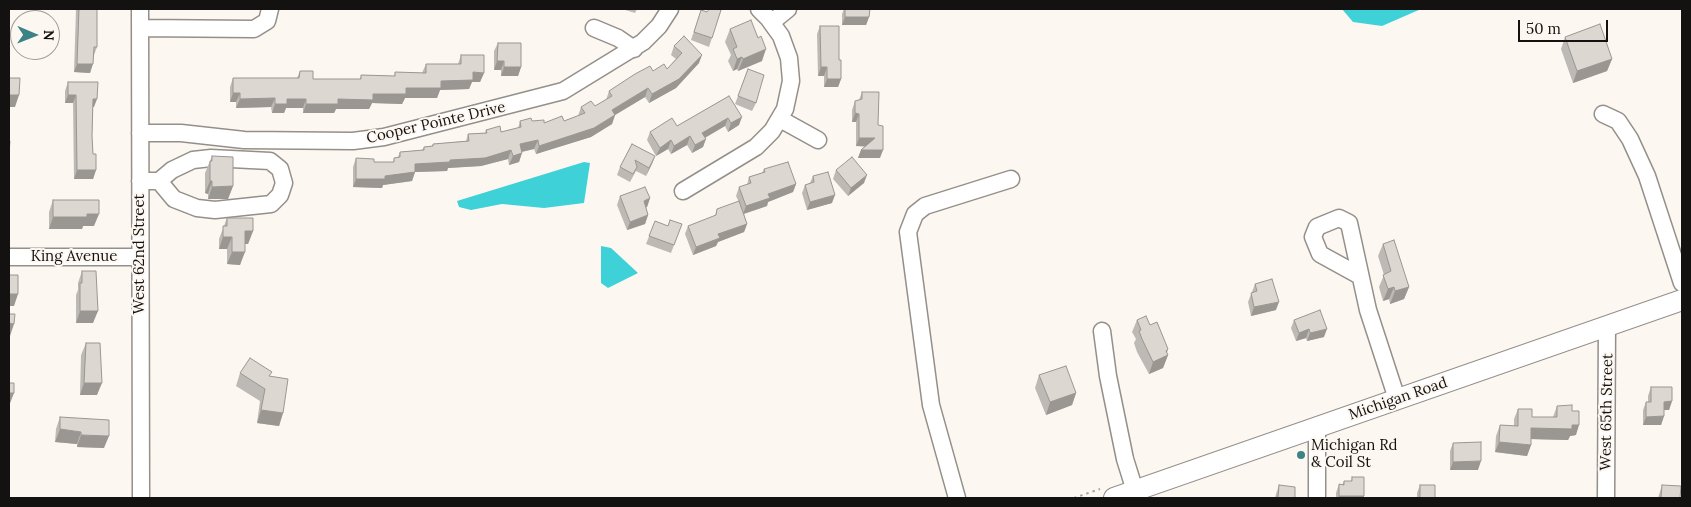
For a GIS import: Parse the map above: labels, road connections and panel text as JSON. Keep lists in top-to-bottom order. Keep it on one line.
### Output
{"streets":{"main road":["Michigan Road"],"street":["Cooper Pointe Drive","West 62nd Street","King Avenue","West 65th Street"]},"crossings":[["Cooper Pointe Drive","West 62nd Street"],["West 62nd Street","King Avenue"],["Michigan Road","West 65th Street"]],"places":["Michigan Rd & Coil St"],"scale_bar":"50 m","north":"right"}
